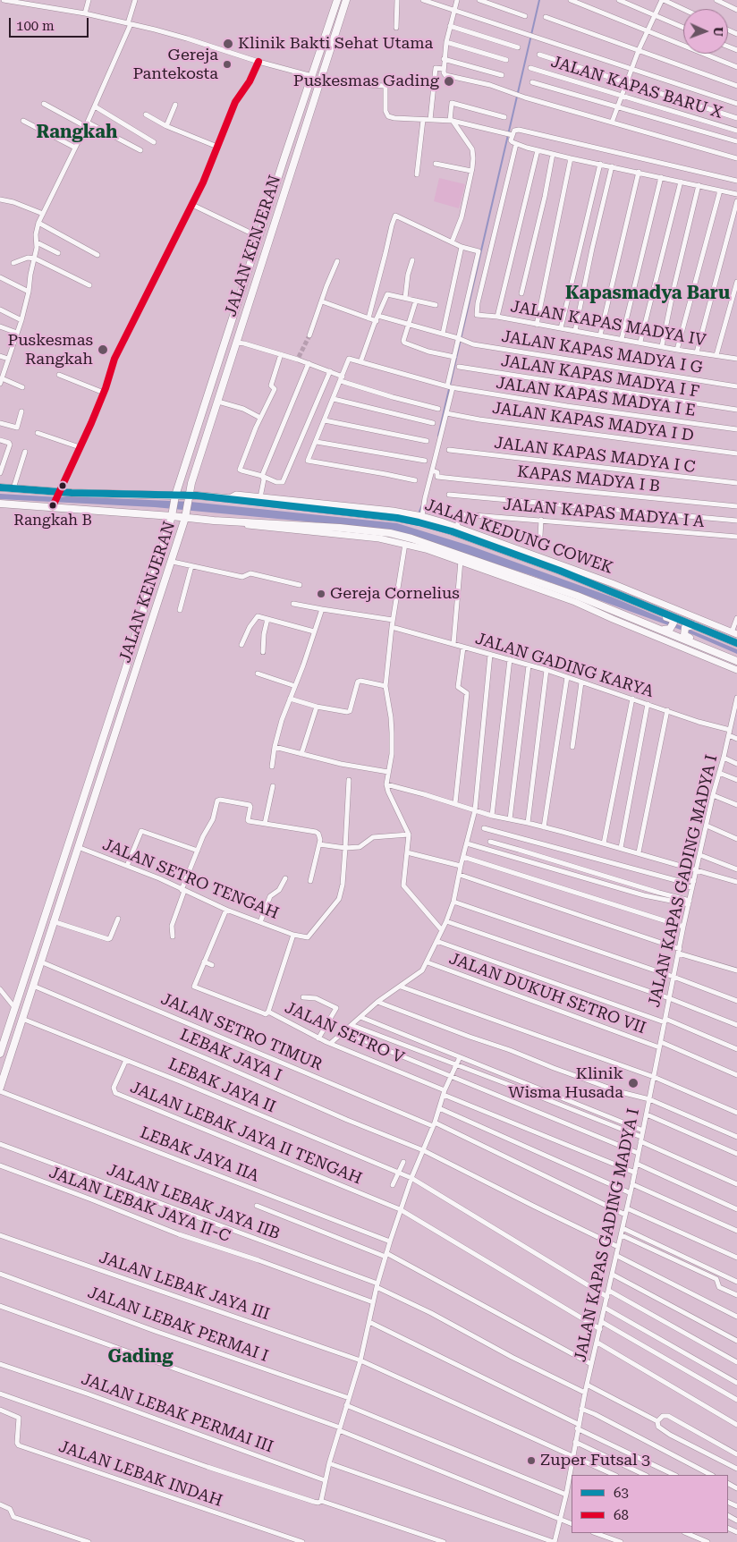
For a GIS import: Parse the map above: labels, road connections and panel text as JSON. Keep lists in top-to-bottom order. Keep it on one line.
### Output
{"streets":{"main road":["JALAN KENJERAN","JALAN KEDUNG COWEK"],"street":["JALAN KAPAS BARU X","JALAN KAPAS MADYA IV","JALAN KAPAS MADYA I G","JALAN KAPAS MADYA I F","JALAN KAPAS MADYA I E","JALAN KAPAS MADYA I D","JALAN KAPAS MADYA I C","KAPAS MADYA I B","JALAN KAPAS MADYA I A","JALAN GADING KARYA","JALAN SETRO TENGAH","JALAN KAPAS GADING MADYA I","JALAN DUKUH SETRO VII","JALAN SETRO TIMUR","JALAN SETRO V","LEBAK JAYA I","LEBAK JAYA II","JALAN LEBAK JAYA II TENGAH","LEBAK JAYA IIA","JALAN LEBAK JAYA IIB","JALAN LEBAK JAYA II-C","JALAN LEBAK JAYA III","JALAN LEBAK PERMAI I","JALAN LEBAK PERMAI III","JALAN LEBAK INDAH"]},"crossings":[["JALAN KENJERAN","JALAN SETRO TENGAH"],["JALAN KENJERAN","JALAN SETRO TIMUR"],["JALAN KENJERAN","LEBAK JAYA I"],["JALAN KENJERAN","LEBAK JAYA II"],["JALAN KAPAS MADYA I A","JALAN KEDUNG COWEK"],["JALAN GADING KARYA","JALAN KAPAS GADING MADYA I"],["JALAN SETRO TENGAH","JALAN SETRO V"],["JALAN KAPAS GADING MADYA I","JALAN DUKUH SETRO VII"],["JALAN KAPAS GADING MADYA I","JALAN SETRO TIMUR"],["JALAN KAPAS GADING MADYA I","JALAN SETRO V"],["JALAN KAPAS GADING MADYA I","LEBAK JAYA I"],["JALAN KAPAS GADING MADYA I","LEBAK JAYA II"],["JALAN KAPAS GADING MADYA I","JALAN LEBAK JAYA IIB"],["JALAN KAPAS GADING MADYA I","JALAN LEBAK JAYA III"],["LEBAK JAYA II","JALAN LEBAK JAYA II TENGAH"]],"districts":["Rangkah","Kapasmadya Baru","Gading"],"places":["Klinik Bakti Sehat Utama","Gereja Pantekosta","Puskesmas Gading","Puskesmas Rangkah","Rangkah B","Gereja Cornelius","Klinik Wisma Husada","Zuper Futsal 3"],"lines":["transit line 68","transit line 63"],"legend":["63","68"],"scale_bar":"100 m","north":"right"}
